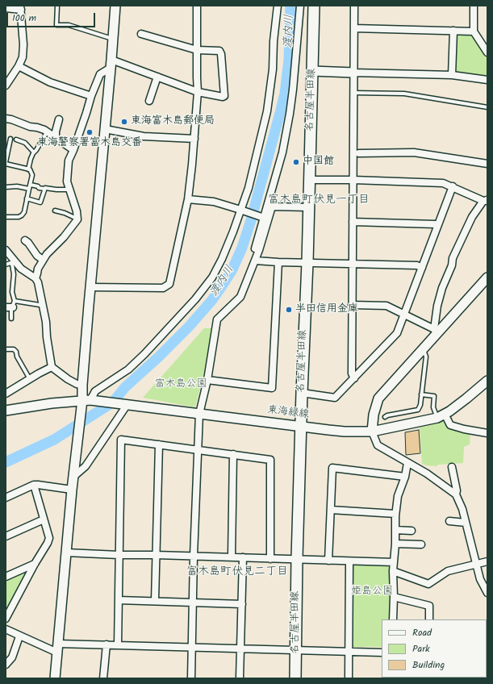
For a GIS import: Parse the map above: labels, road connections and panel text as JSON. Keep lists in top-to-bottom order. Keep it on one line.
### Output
{"streets":{"main road":["名古屋半田線"],"street":["東海緑線"]},"crossings":[["名古屋半田線","東海緑線"]],"districts":["富木島町伏見一丁目","富木島町伏見二丁目"],"water":["渡内川"],"parks":["富木島公園","姫島公園"],"places":["東海富木島郵便局","東海警察署富木島交番","中国館","半田信用金庫"],"legend":["Road","Park","Building"],"scale_bar":"100 m"}
